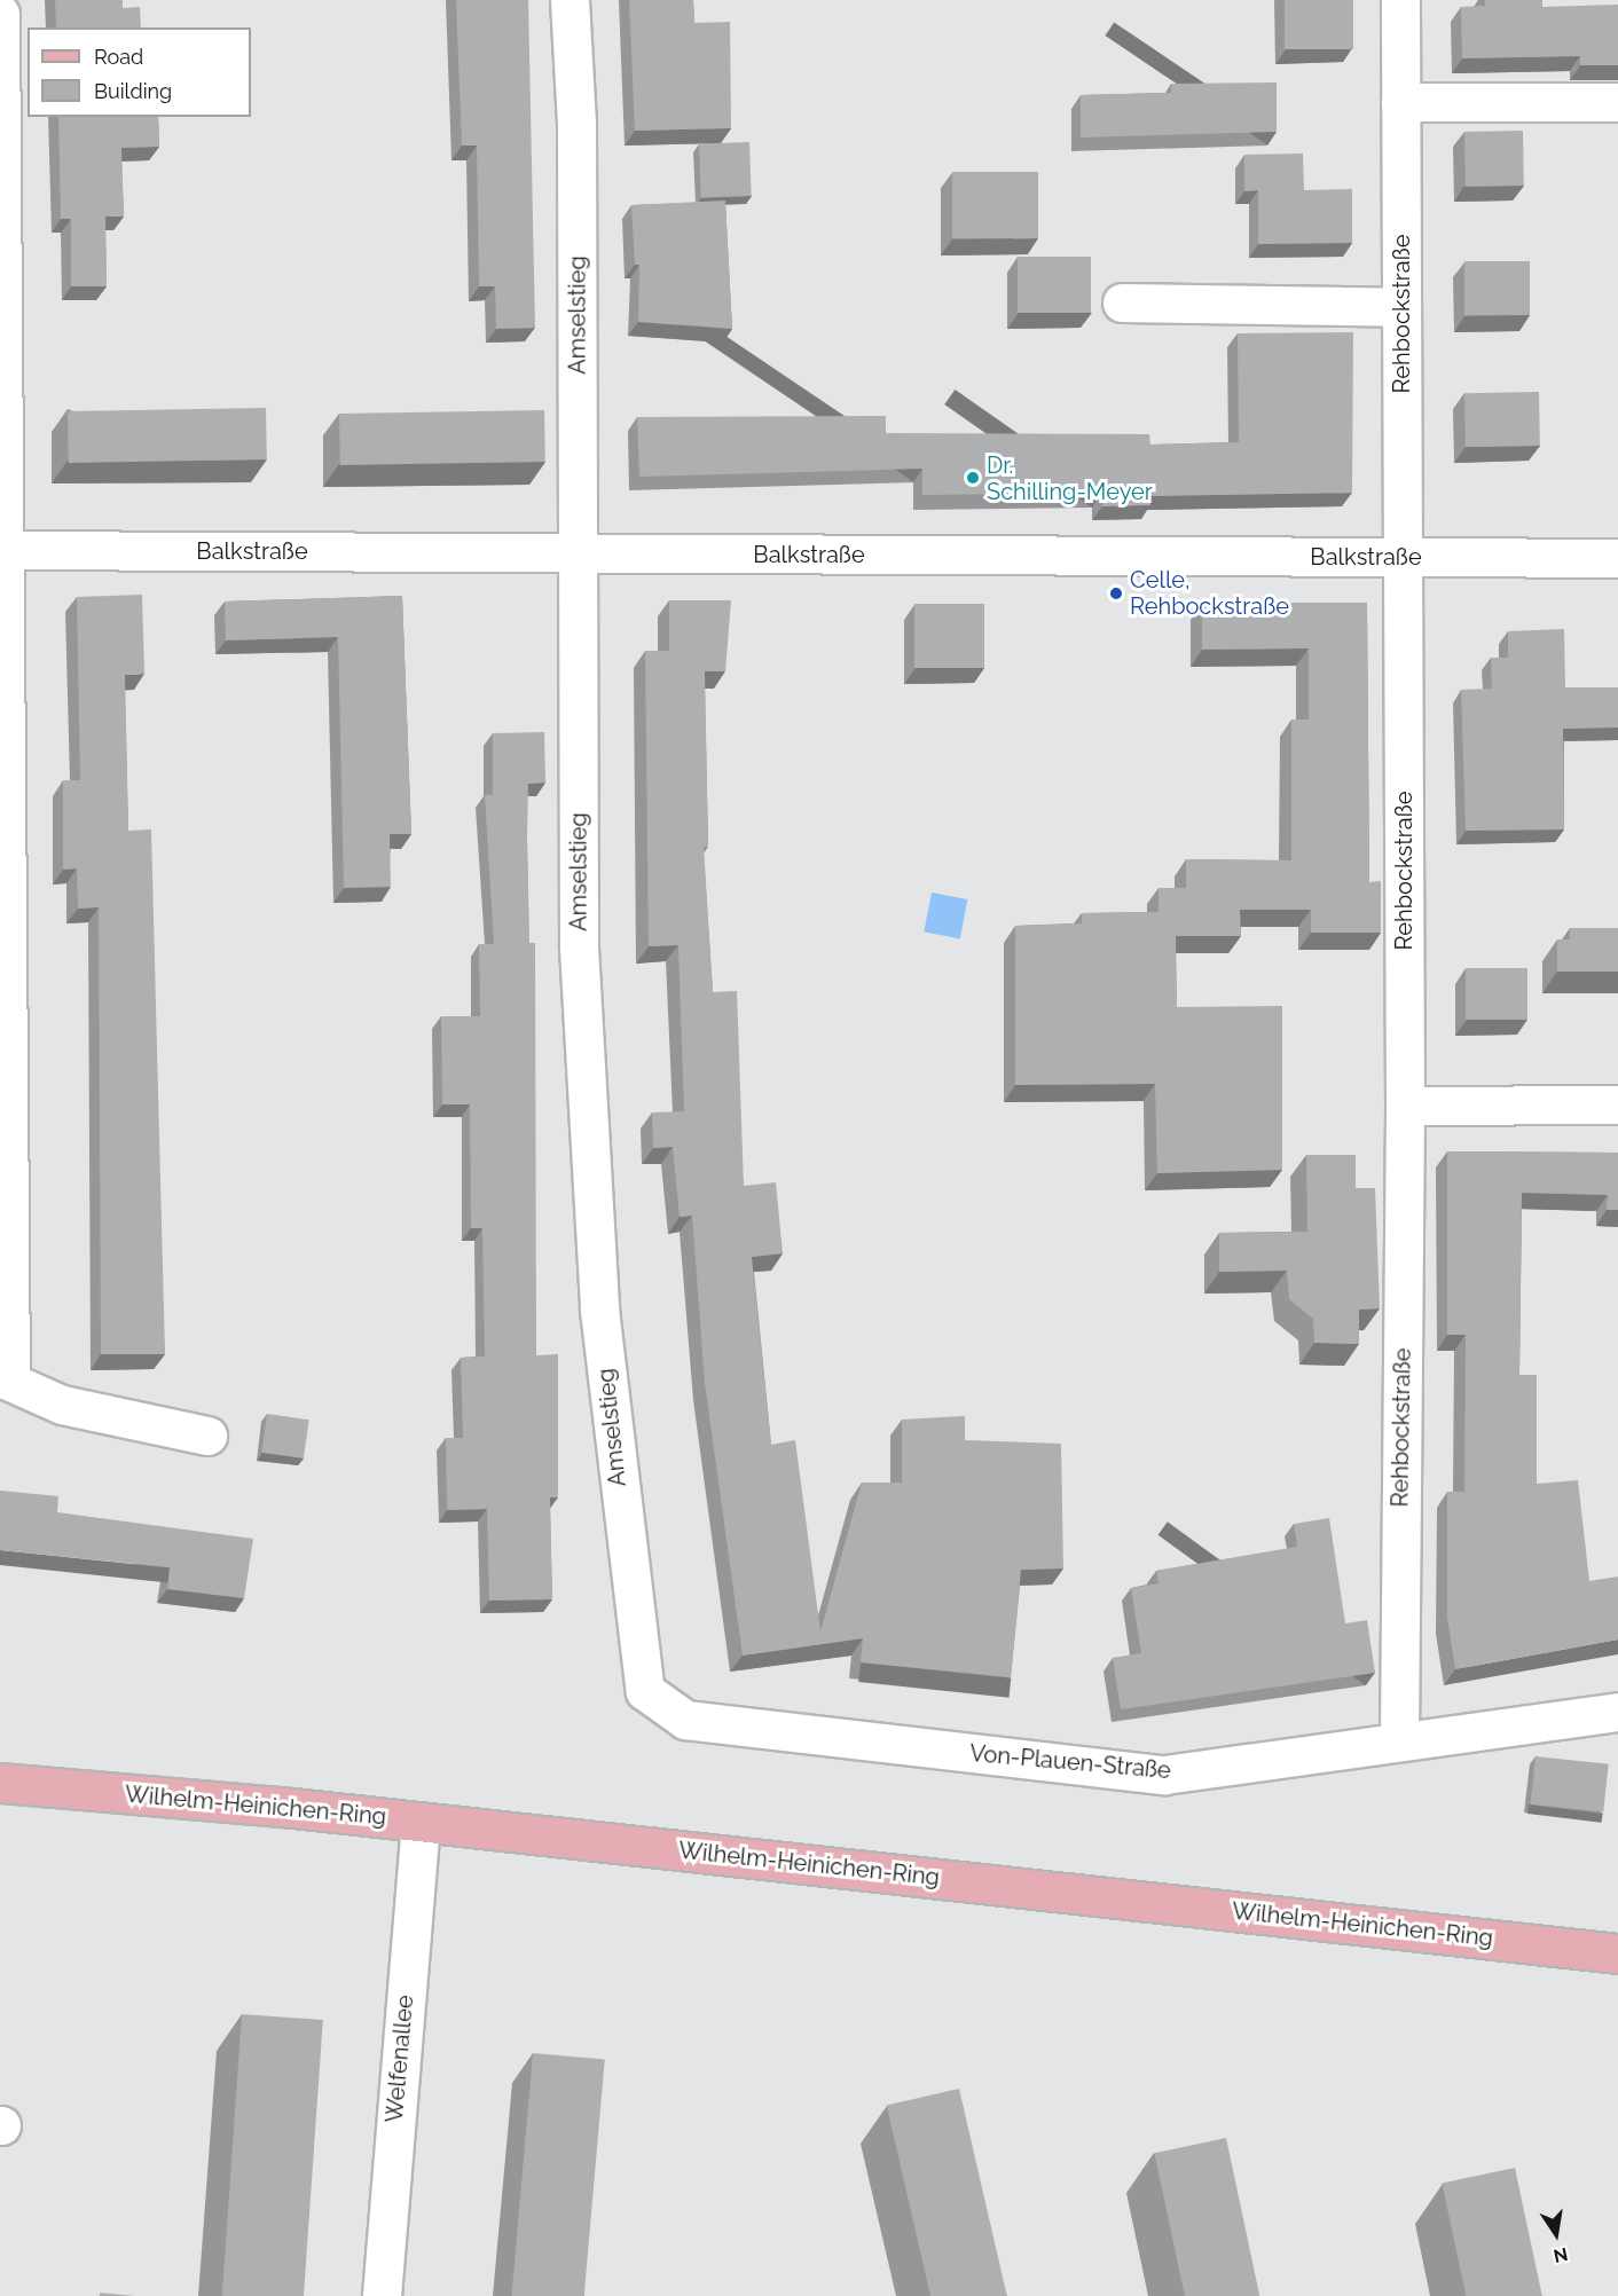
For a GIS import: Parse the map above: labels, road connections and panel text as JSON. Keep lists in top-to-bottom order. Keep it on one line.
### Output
{"streets":{"main road":["Wilhelm-Heinichen-Ring"],"street":["Rehbockstraße","Amselstieg","Balkstraße","Von-Plauen-Straße","Welfenallee"]},"crossings":[["Rehbockstraße","Balkstraße"],["Rehbockstraße","Von-Plauen-Straße"],["Amselstieg","Balkstraße"],["Amselstieg","Von-Plauen-Straße"],["Wilhelm-Heinichen-Ring","Welfenallee"]],"places":["Dr. Schilling-Meyer","Celle, Rehbockstraße"],"legend":["Road","Building"],"north":"bottom"}
